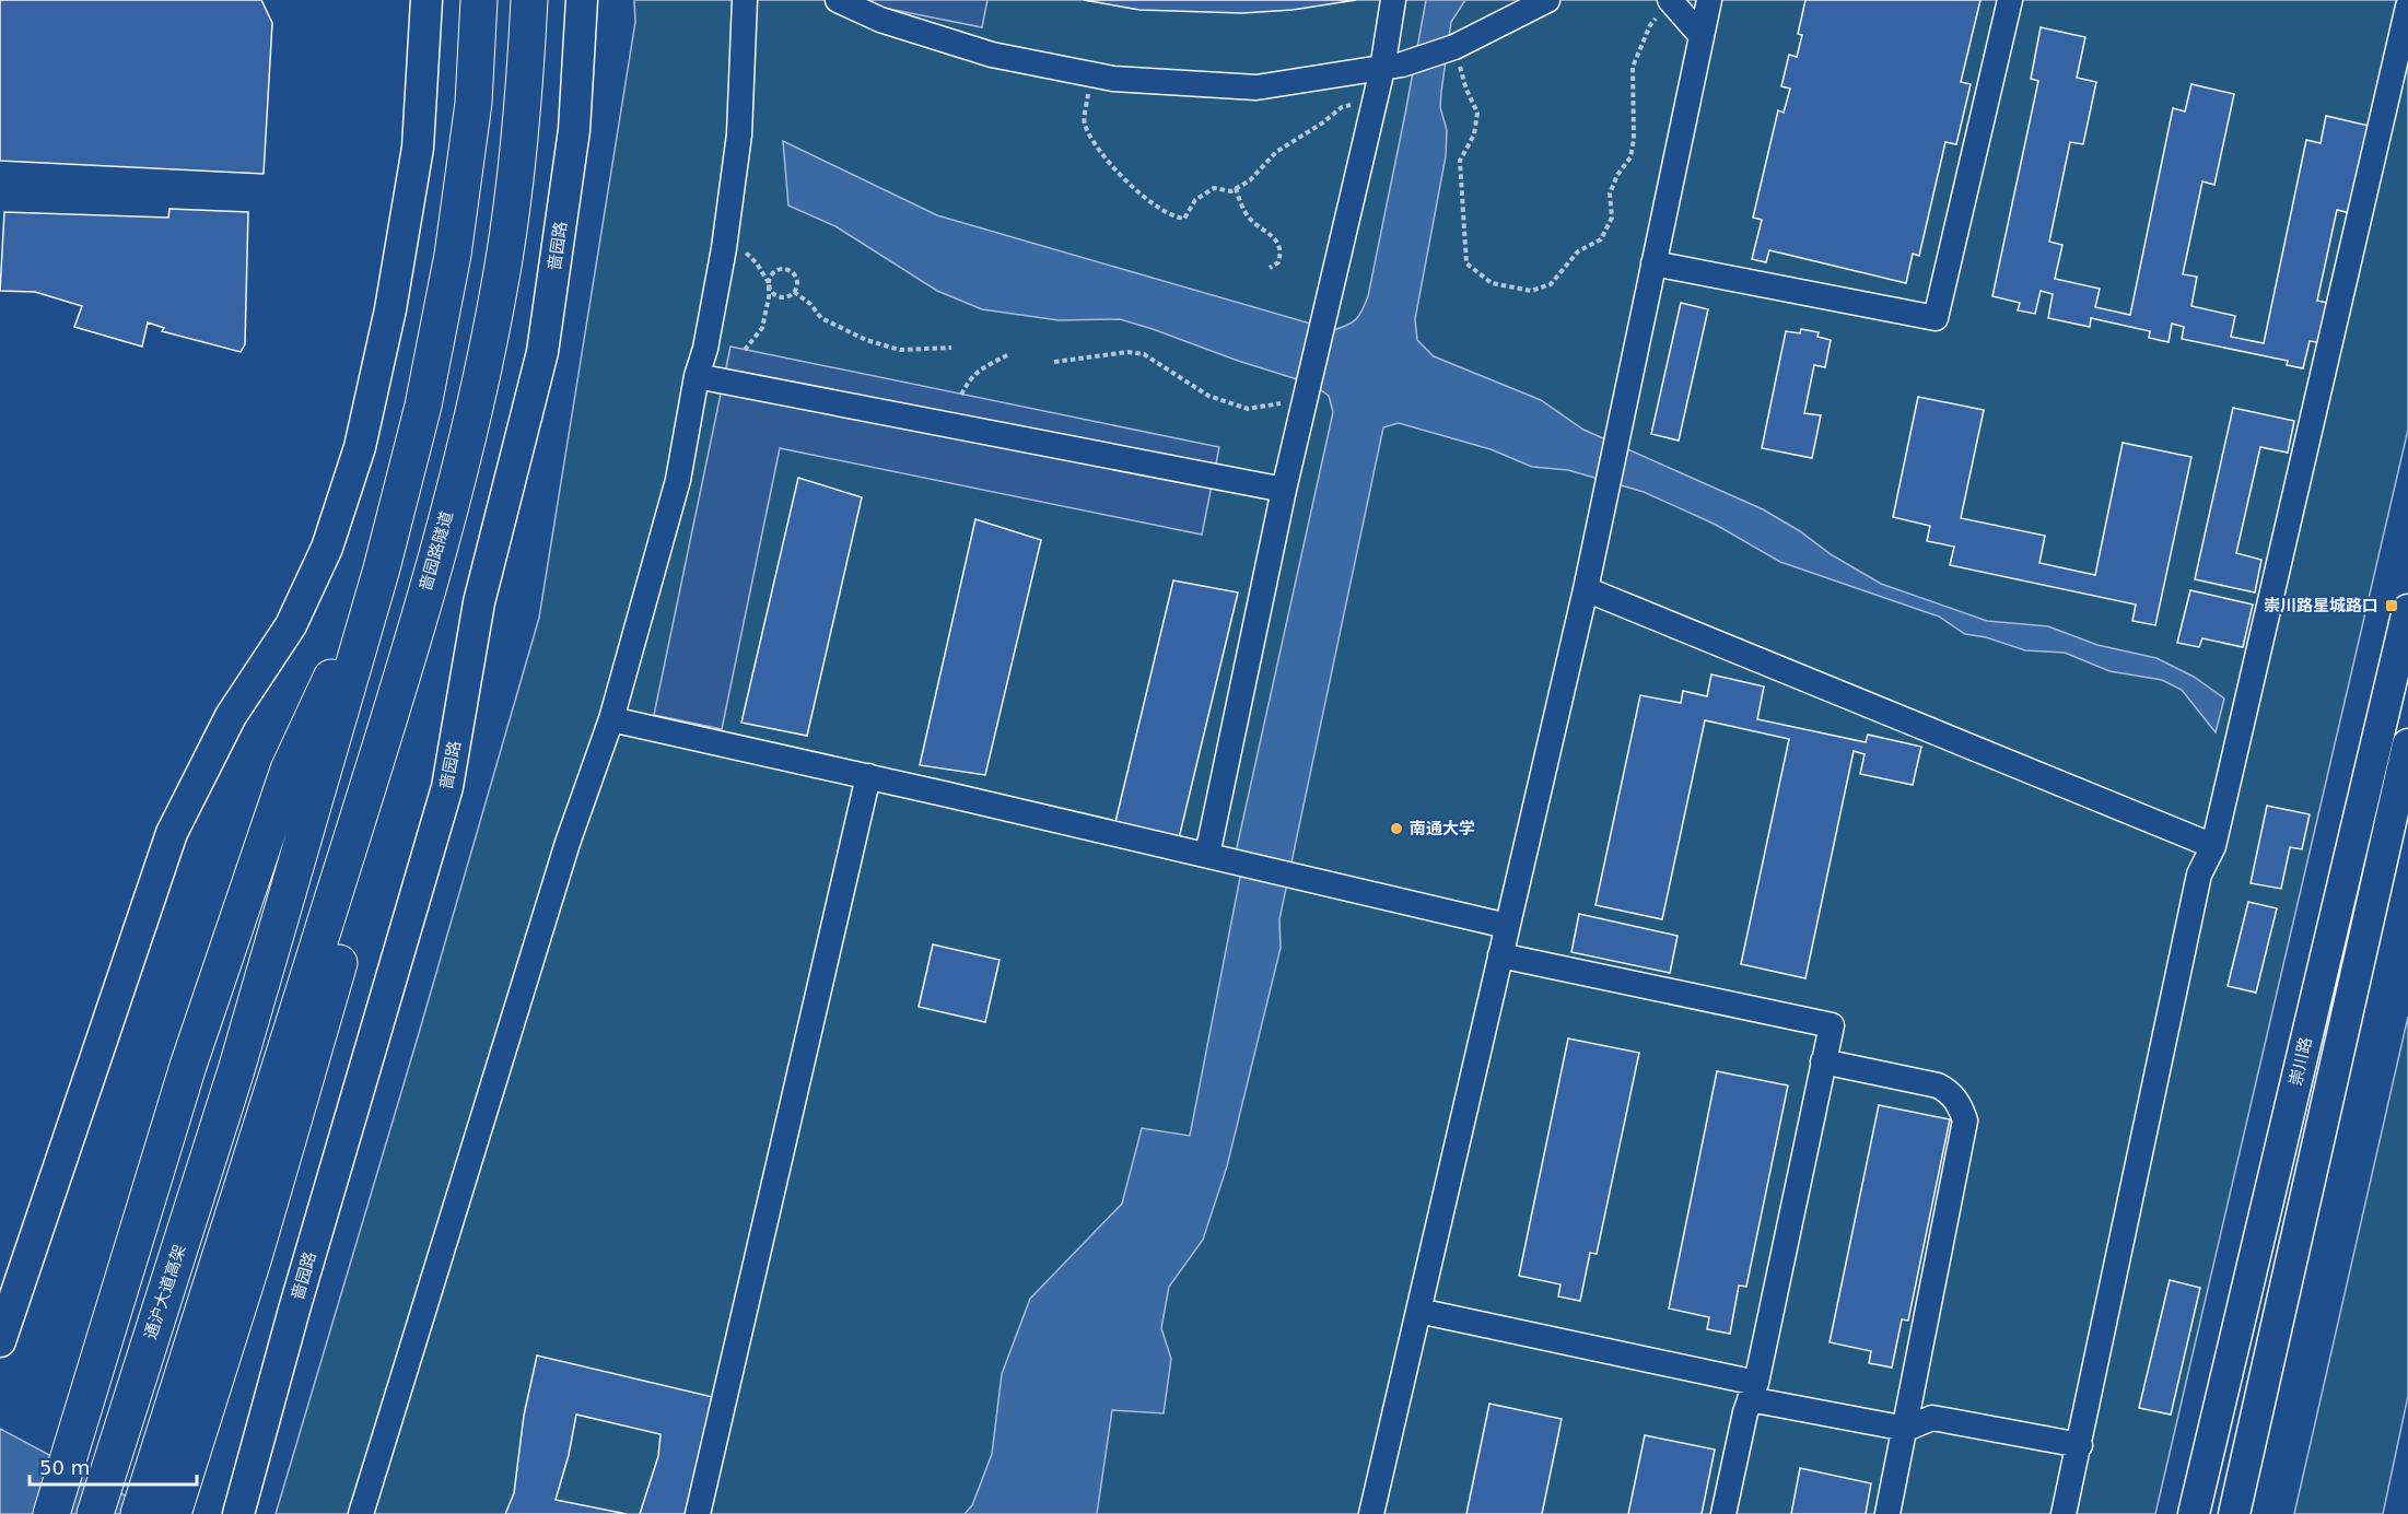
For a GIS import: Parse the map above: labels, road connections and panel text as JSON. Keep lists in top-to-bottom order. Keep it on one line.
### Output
{"streets":{"highway":["啬园路隧道","通沪大道高架"],"main road":["啬园路","崇川路"]},"places":{"transit":["崇川路星城路口"],"other":["南通大学"]},"scale_bar":"50 m"}
